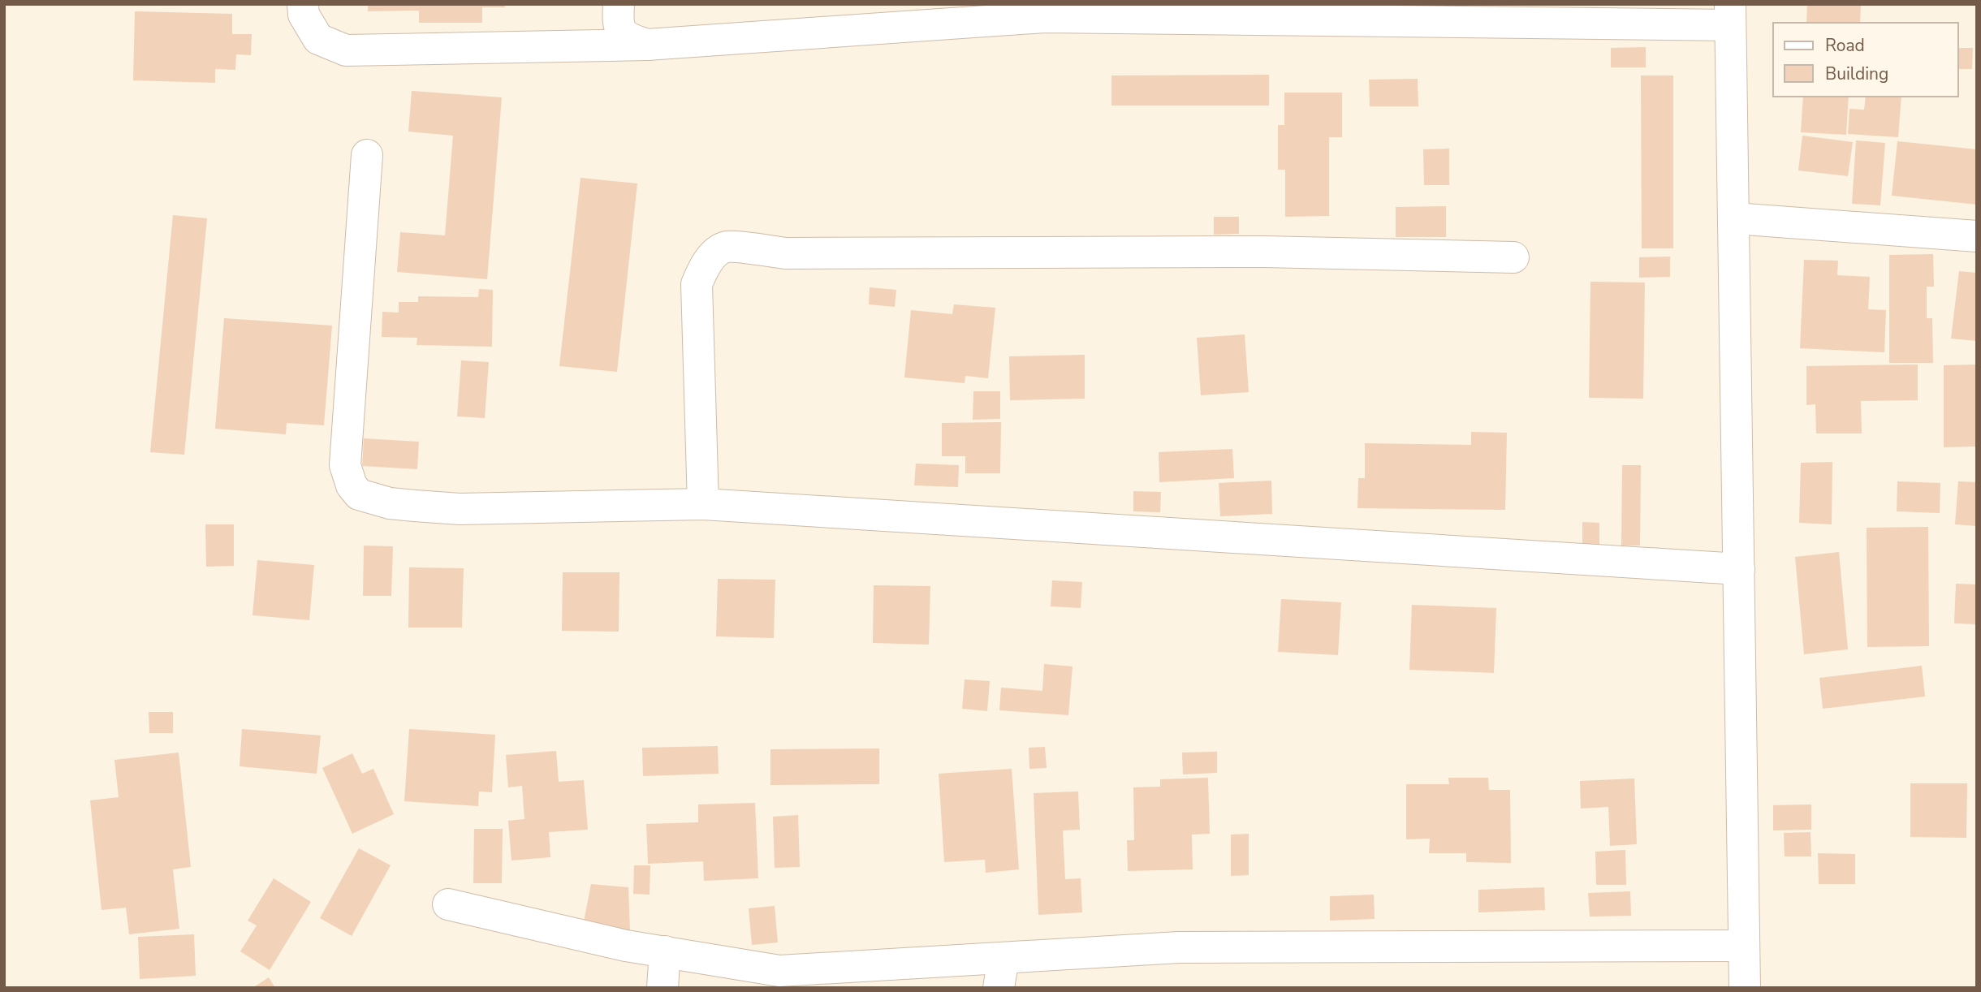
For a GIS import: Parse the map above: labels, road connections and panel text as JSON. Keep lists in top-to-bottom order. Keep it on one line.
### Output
{"legend":["Road","Building"]}
